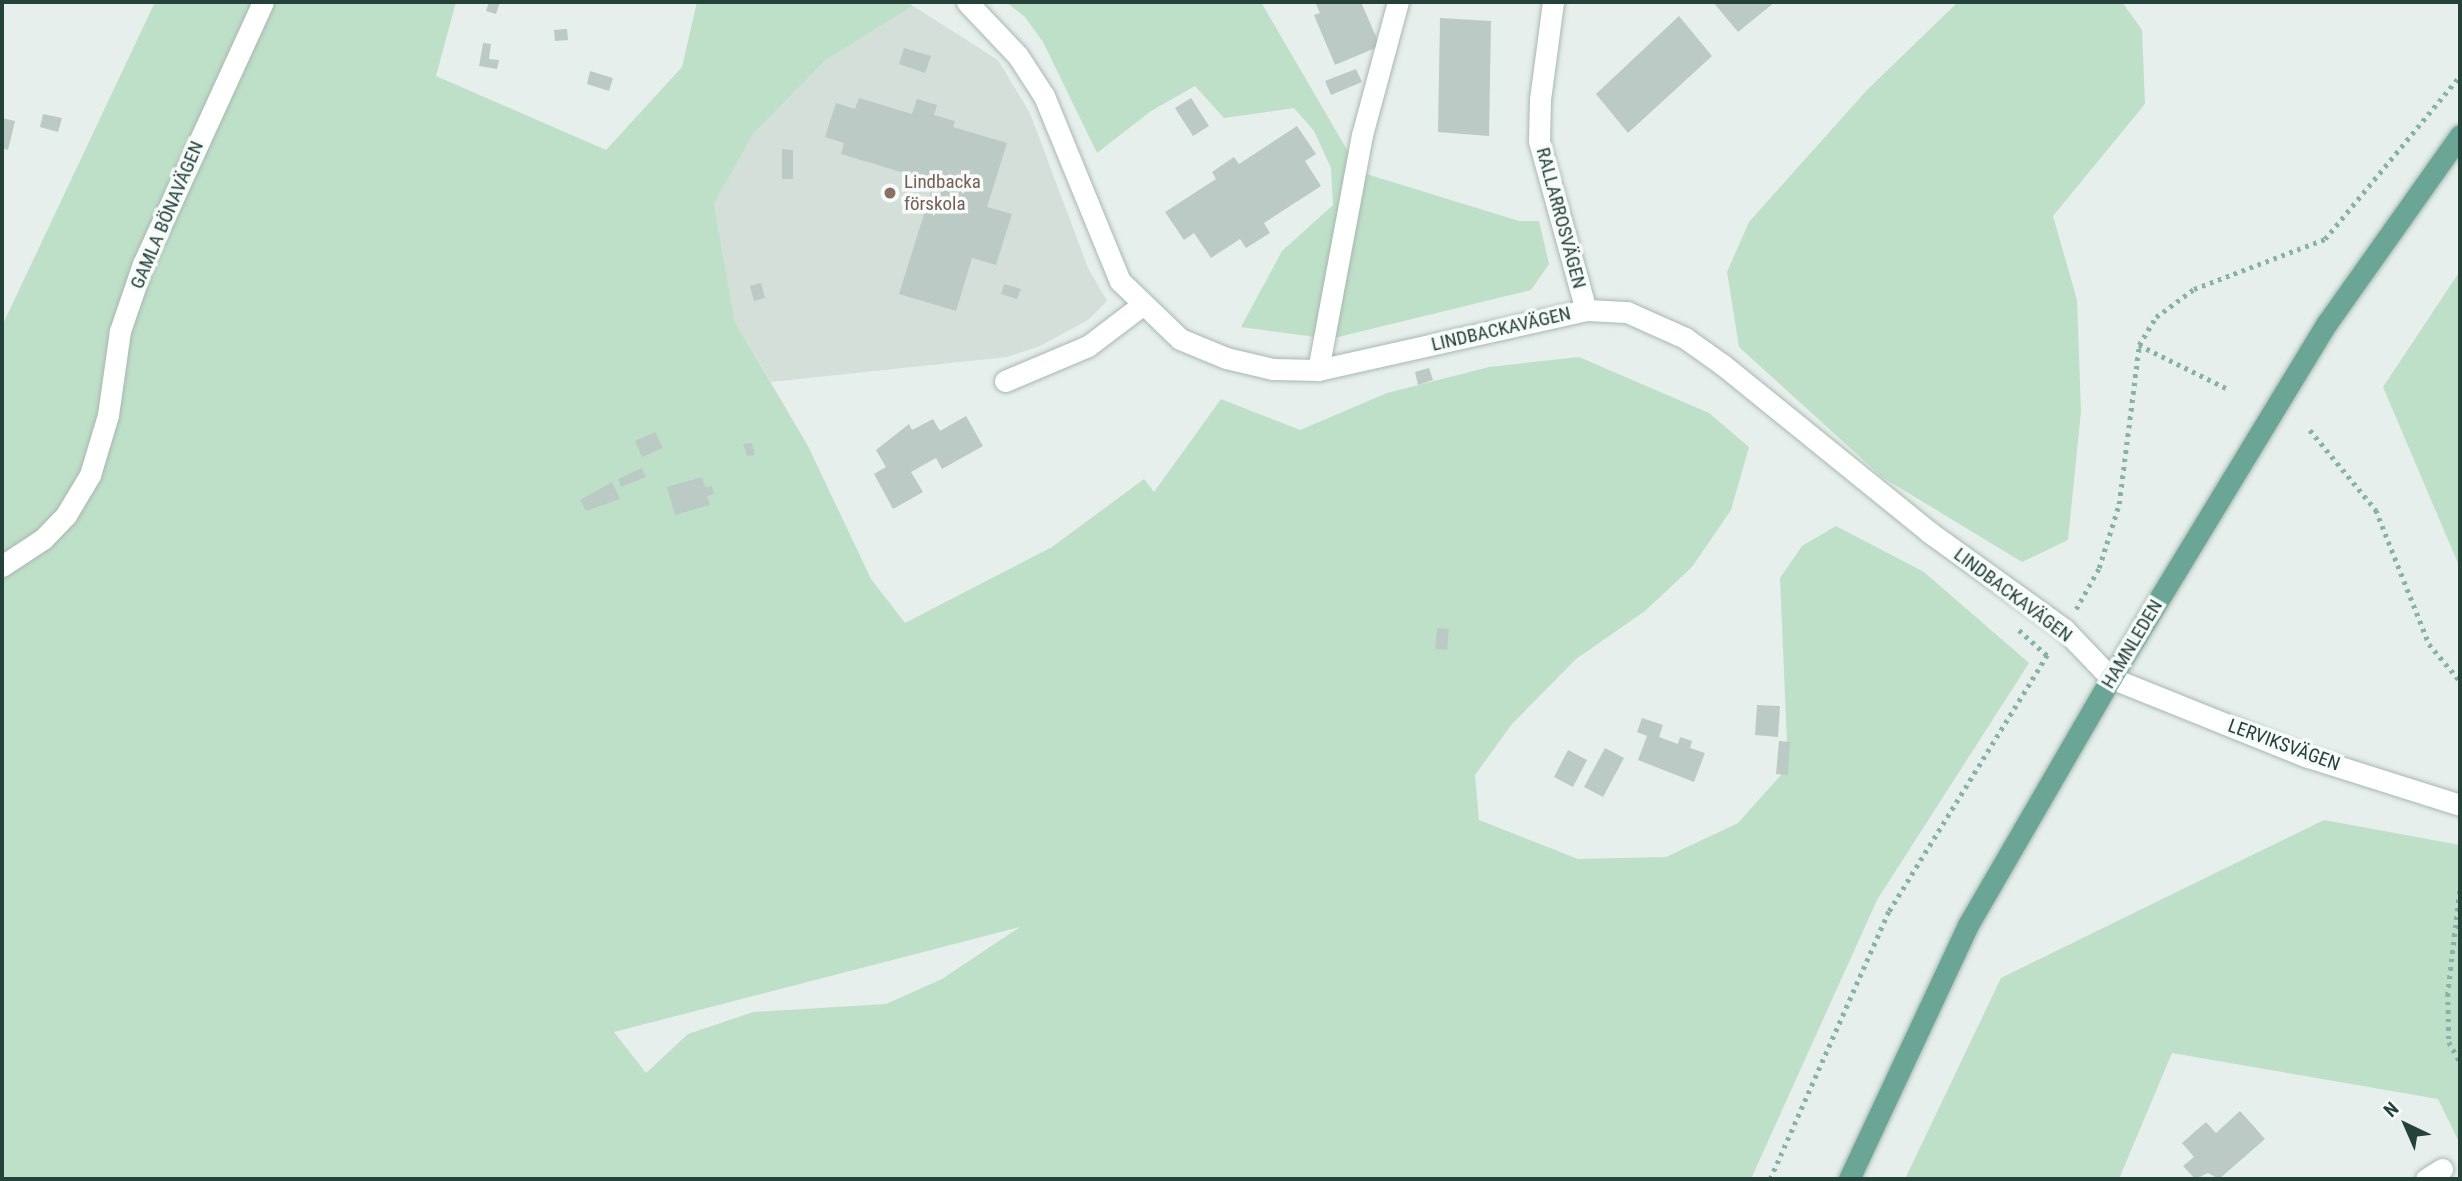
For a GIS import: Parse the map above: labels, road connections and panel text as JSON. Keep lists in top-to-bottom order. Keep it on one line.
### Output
{"streets":{"main road":["HAMNLEDEN"],"street":["GAMLA BÖNAVÄGEN","RALLARROSVÄGEN","LINDBACKAVÄGEN","LERVIKSVÄGEN"]},"crossings":[["RALLARROSVÄGEN","LINDBACKAVÄGEN"],["LINDBACKAVÄGEN","HAMNLEDEN"],["LINDBACKAVÄGEN","LERVIKSVÄGEN"],["HAMNLEDEN","LERVIKSVÄGEN"]],"places":["Lindbacka förskola"],"north":"top left"}
